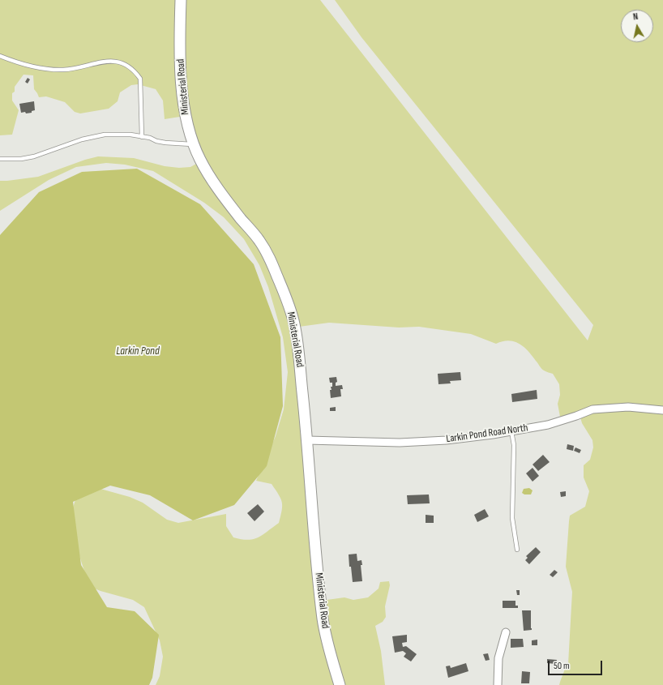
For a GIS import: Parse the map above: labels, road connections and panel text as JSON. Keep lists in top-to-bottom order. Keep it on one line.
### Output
{"streets":{"main road":["Ministerial Road"],"street":["Larkin Pond Road North"]},"crossings":[["Ministerial Road","Larkin Pond Road North"]],"water":["Larkin Pond"],"scale_bar":"50 m","north":"top"}
